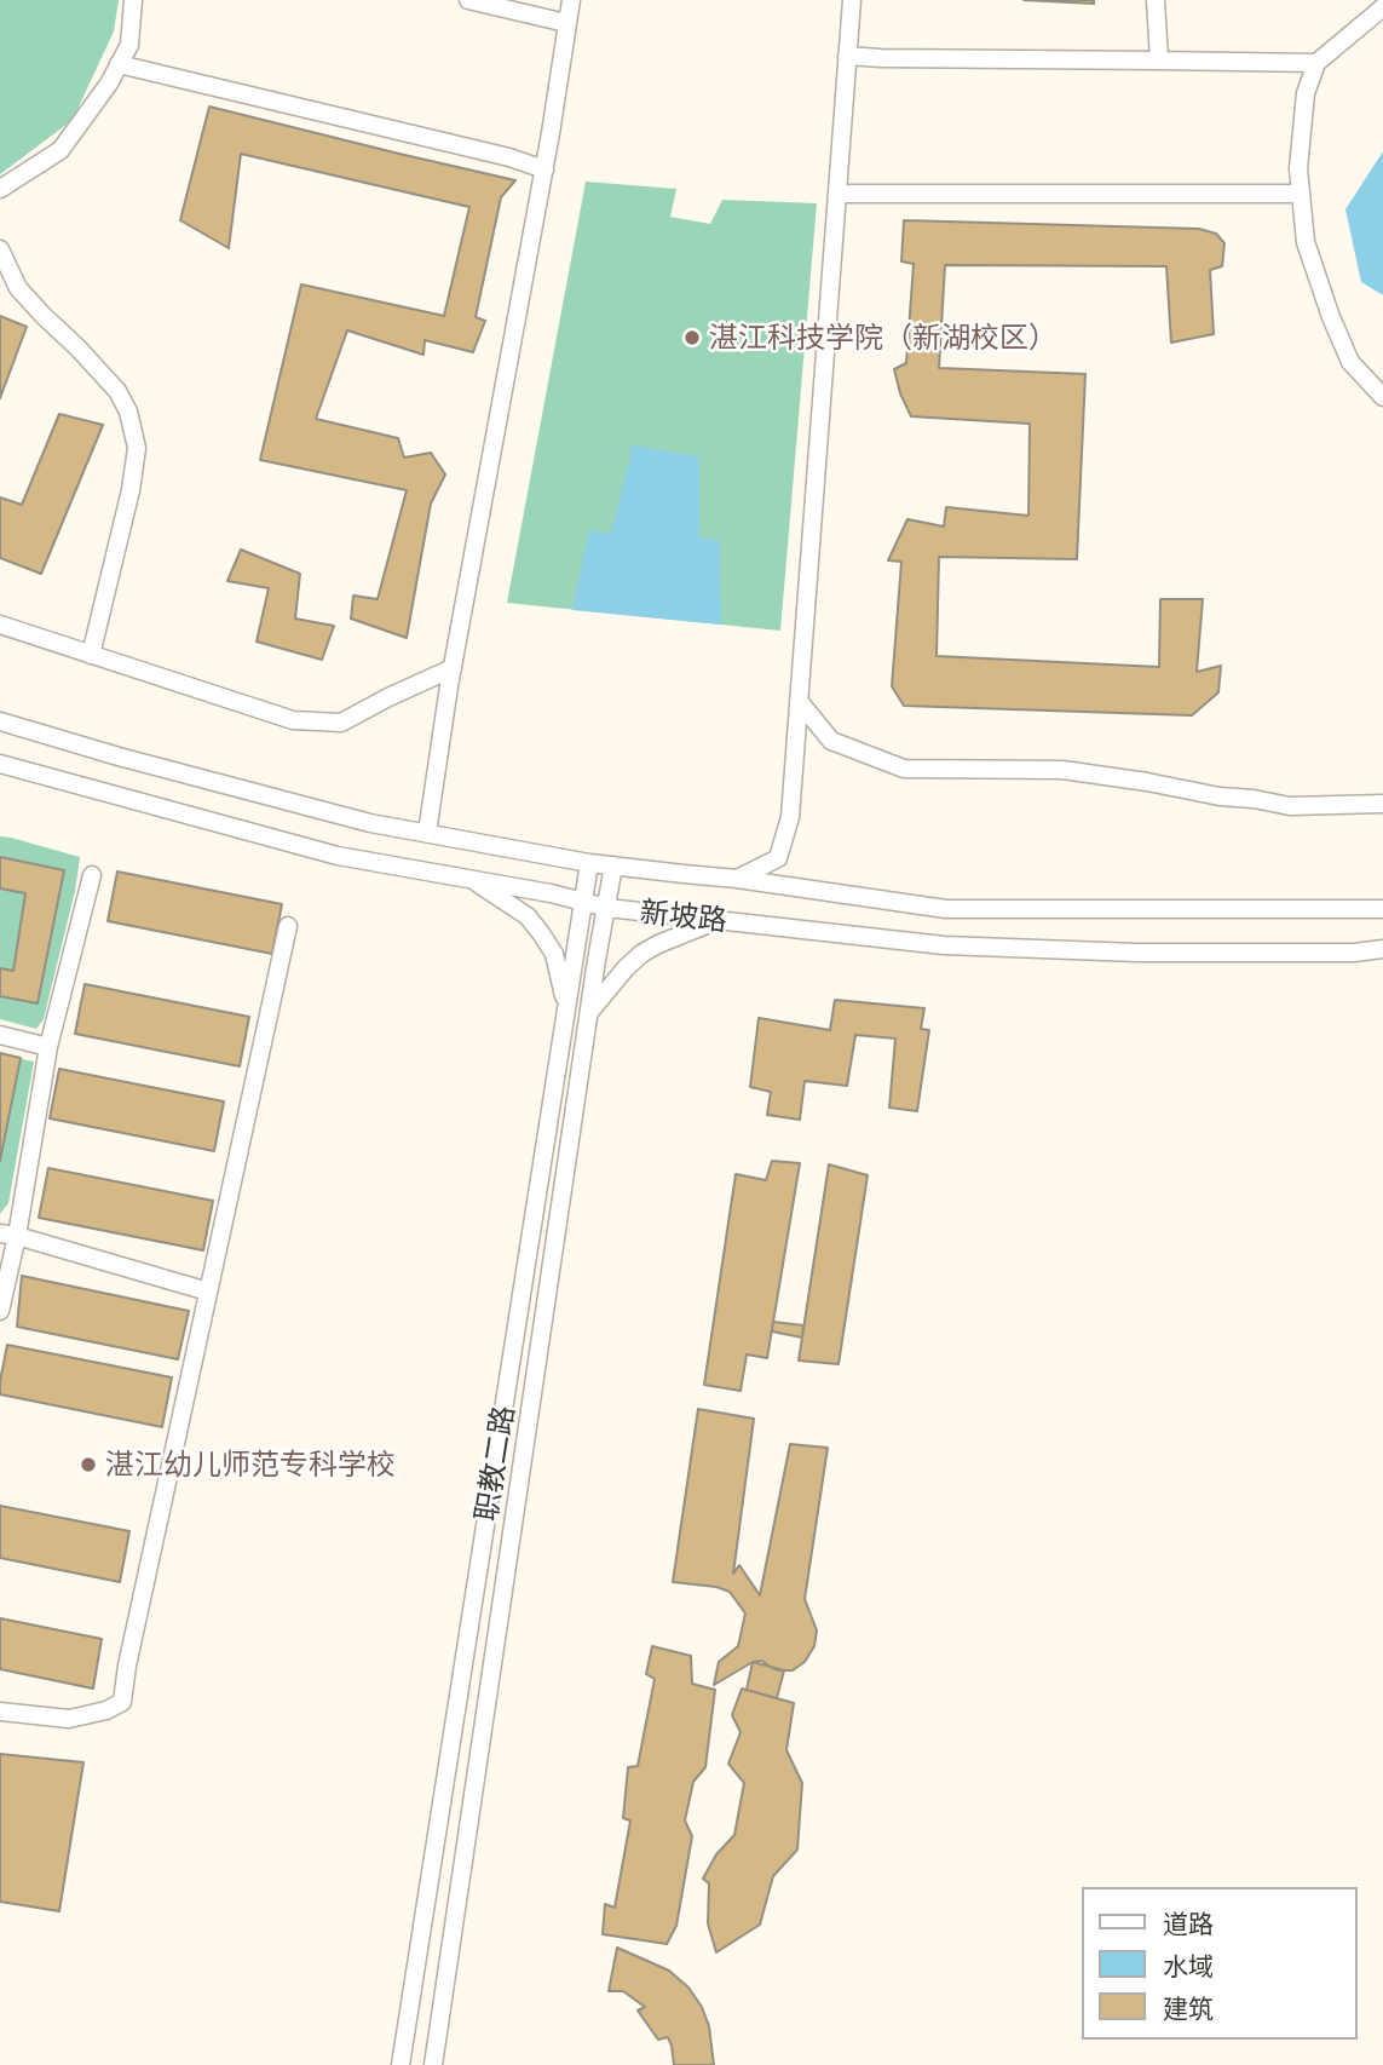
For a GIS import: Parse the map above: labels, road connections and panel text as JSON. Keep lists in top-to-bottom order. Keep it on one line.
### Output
{"streets":{"street":["新坡路","职教二路"]},"crossings":[["新坡路","职教二路"]],"places":["湛江科技学院（新湖校区）","湛江幼儿师范专科学校"],"legend":["道路","水域","建筑"]}
